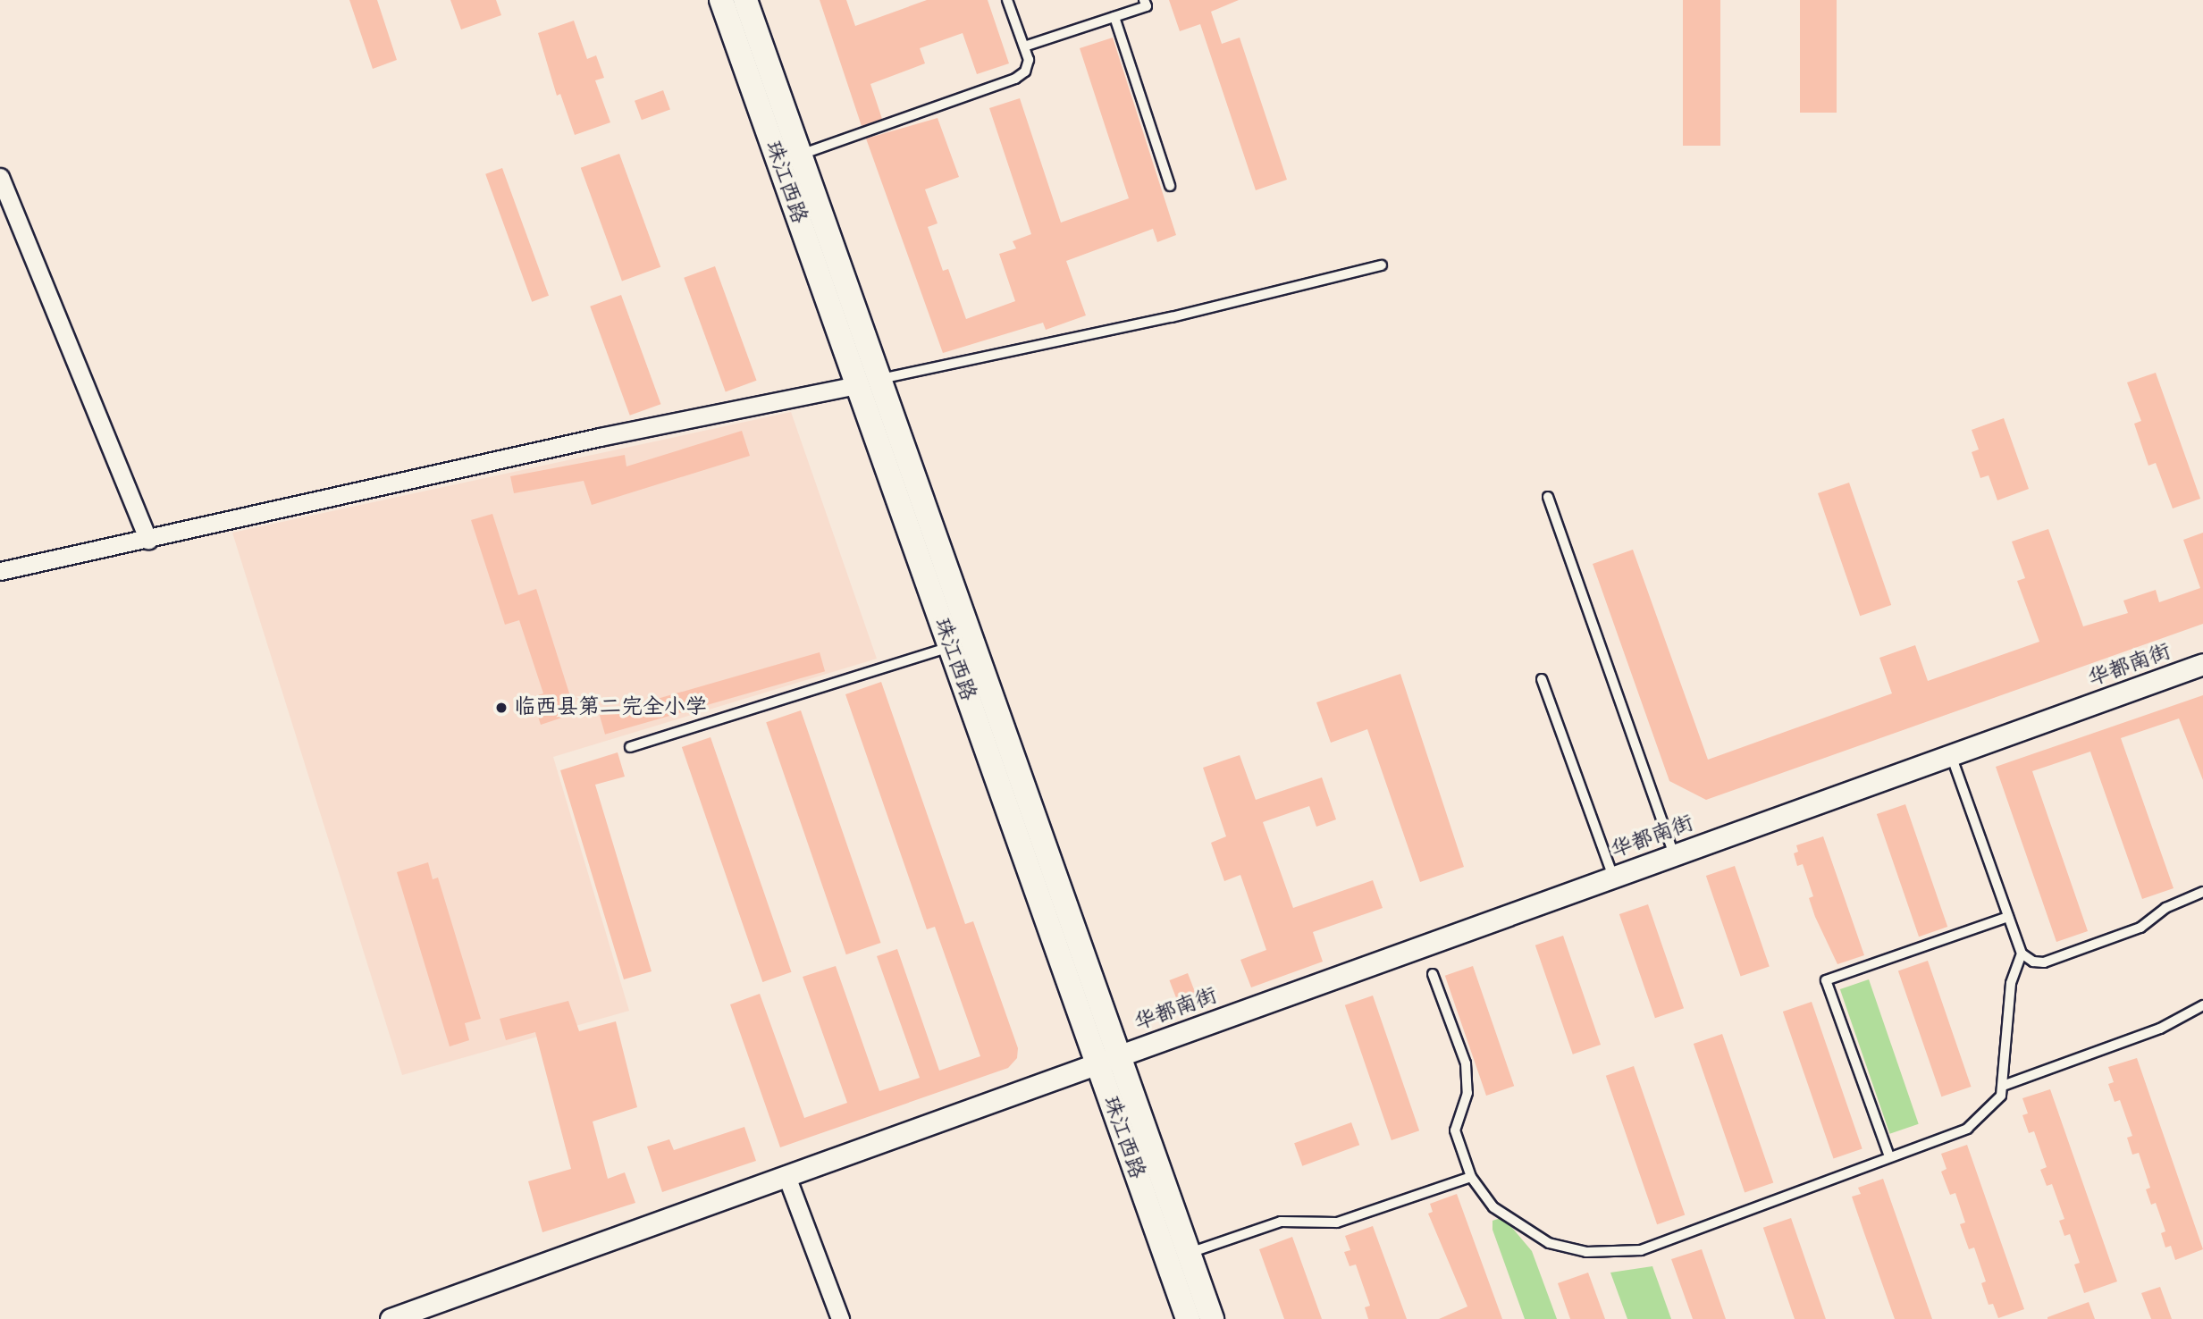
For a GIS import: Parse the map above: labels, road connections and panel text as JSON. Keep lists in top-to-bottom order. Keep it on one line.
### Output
{"streets":{"main road":["珠江西路"],"street":["华都南街"]},"crossings":[["珠江西路","华都南街"]],"places":["临西县第二完全小学"]}
